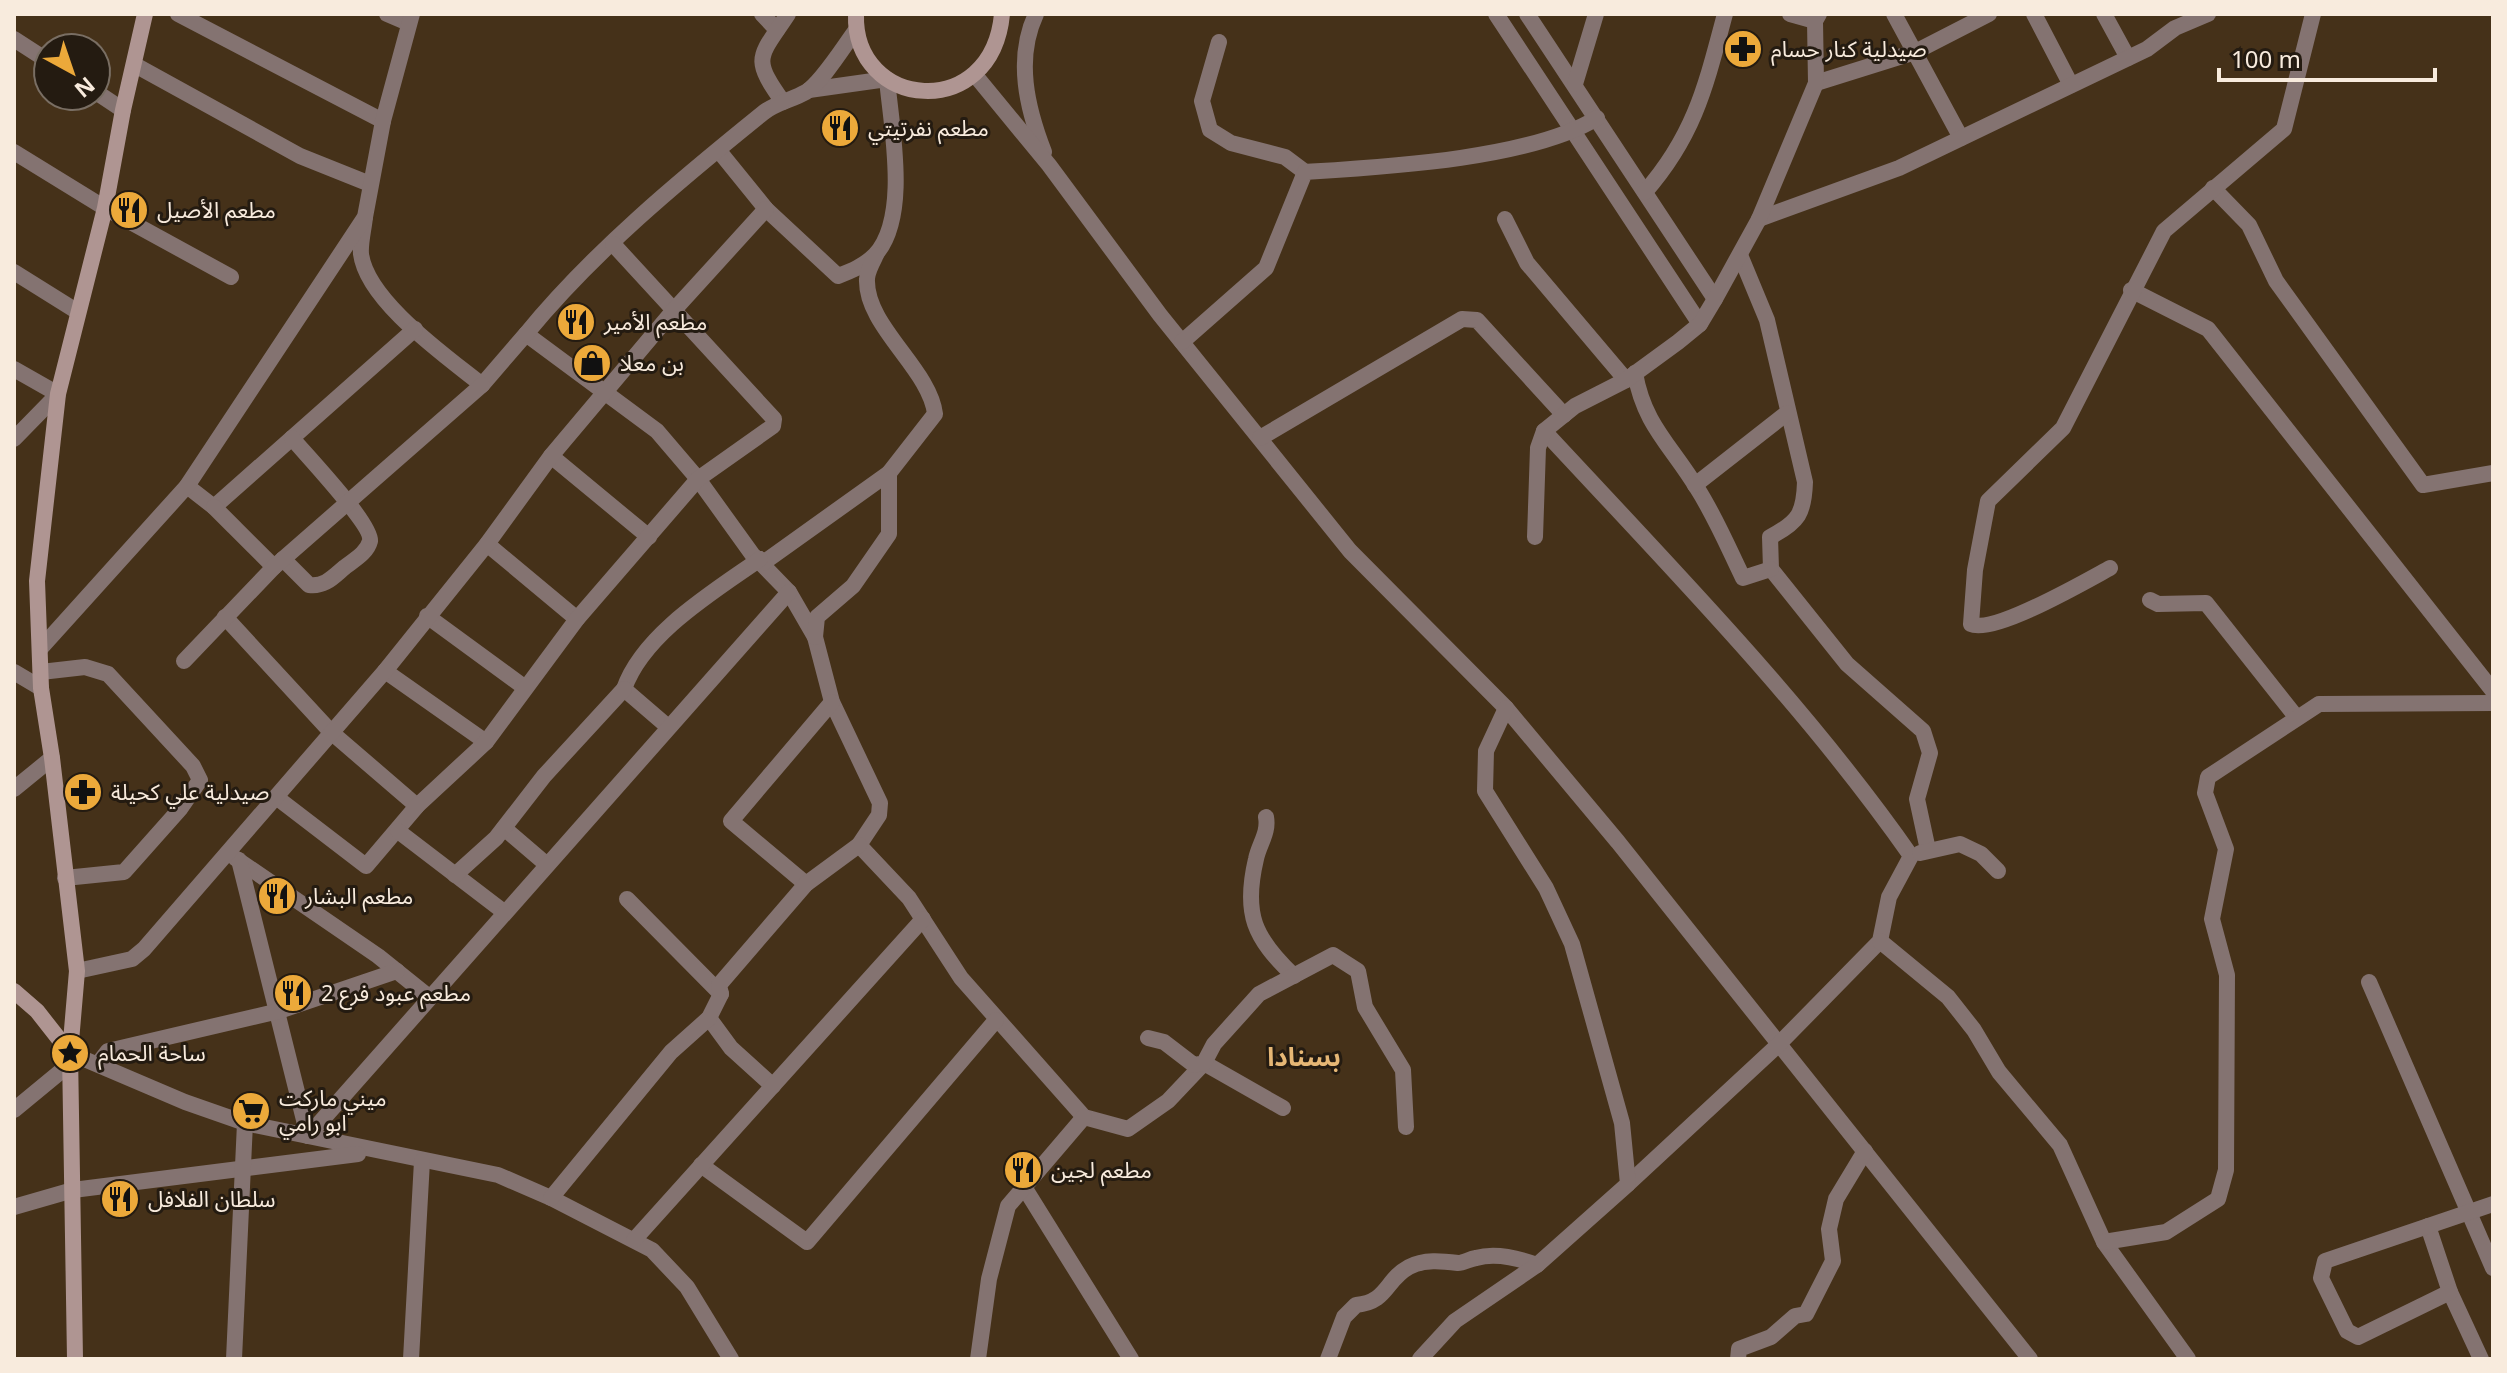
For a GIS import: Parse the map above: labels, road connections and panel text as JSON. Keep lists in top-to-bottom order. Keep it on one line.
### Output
{"districts":["بسنادا"],"places":{"pharmacy":["صيدلية كنار حسام","صيدلية علي كحيلة"],"restaurant":["مطعم نفرتيتي","مطعم الأصيل","مطعم الأمير","مطعم البشار","مطعم عبود فرع 2","مطعم لجين","سلطان الفلافل"],"shop":["بن معلا"],"place":["ساحة الحمام"],"supermarket":["ميني ماركت ابو رامي"]},"scale_bar":"100 m","north":"bottom right"}
